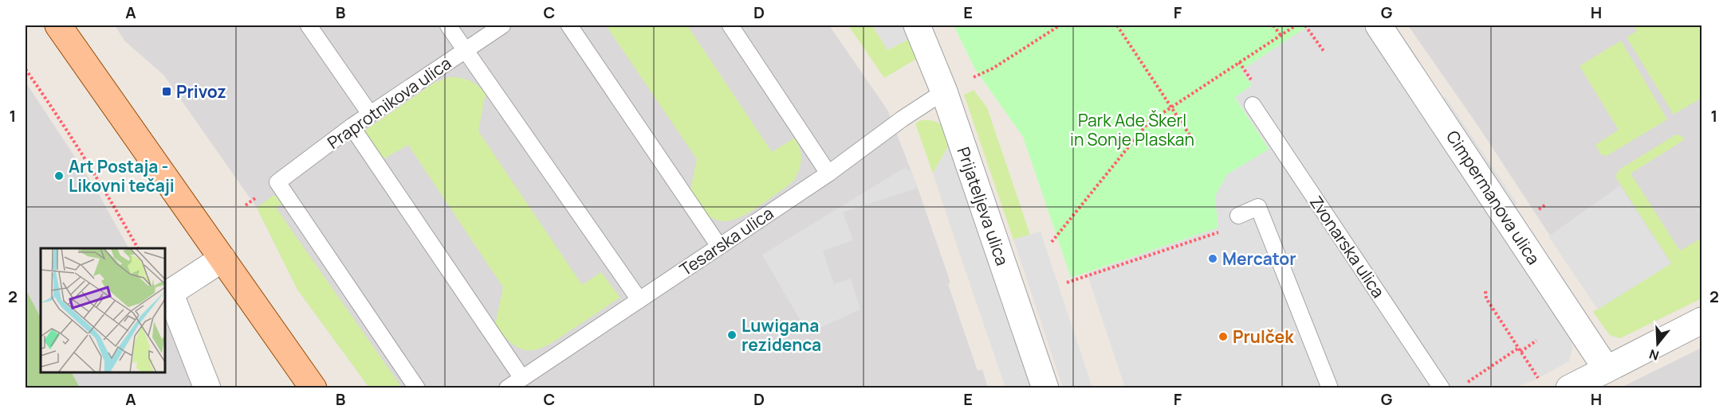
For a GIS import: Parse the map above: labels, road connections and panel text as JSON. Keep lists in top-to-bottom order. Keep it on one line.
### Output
{"streets":{"street":["Cimpermanova ulica","Prijateljeva ulica"],"lane":["Praprotnikova ulica","Tesarska ulica","Zvonarska ulica"]},"crossings":[["Prijateljeva ulica","Tesarska ulica"]],"parks":["Park Ade Škerl in Sonje Plaskan"],"places":{"transit":["Privoz"],"other":["Art Postaja - Likovni tečaji","Mercator","Luwigana rezidenca","Prulček"]},"north":"bottom","grid":{"columns":["A","B","C","D","E","F","G","H"],"rows":["1","2"]}}
